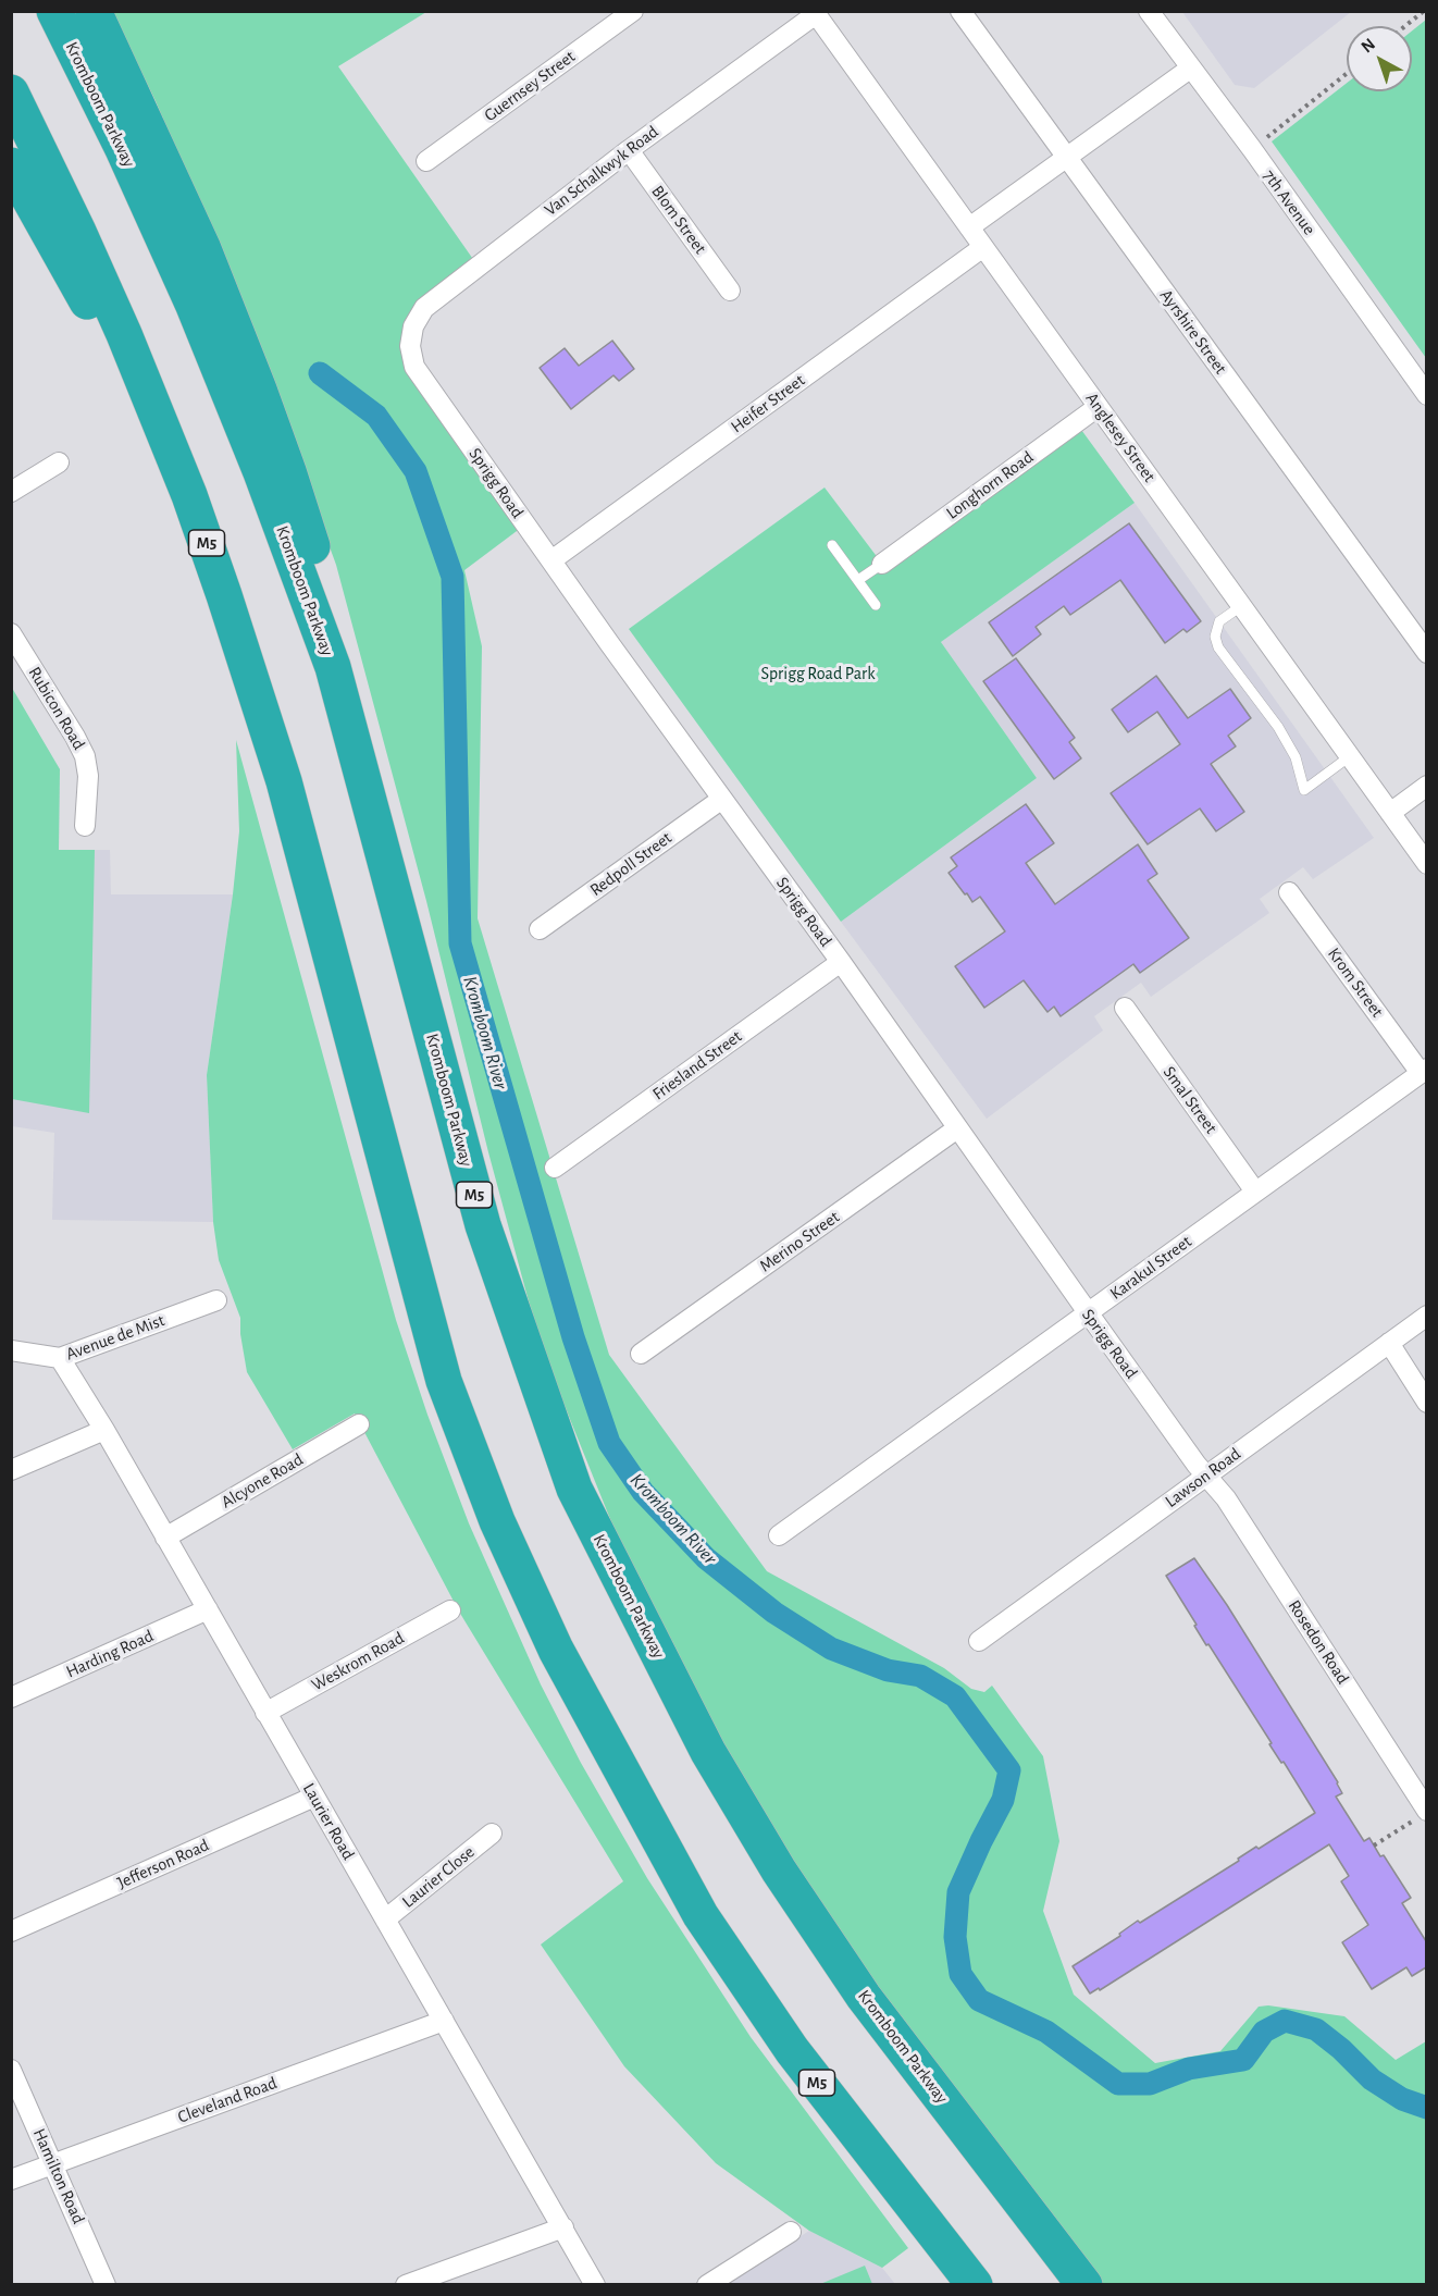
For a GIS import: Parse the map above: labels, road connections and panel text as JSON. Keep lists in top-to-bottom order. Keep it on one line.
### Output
{"streets":{"highway":["Kromboom Parkway","M5"],"street":["Guernsey Street","Van Schalkwyk Road","7th Avenue","Blom Street","Ayrshire Street","Heifer Street","Anglesey Street","Sprigg Road","Longhorn Road","Rubicon Road","Redpoll Street","Krom Street","Friesland Street","Smal Street","Merino Street","Karakul Street","Avenue de Mist","Lawson Road","Alcyone Road","Rosedon Road","Harding Road","Weskrom Road","Laurier Road","Jefferson Road","Laurier Close","Cleveland Road","Hamilton Road"]},"crossings":[["Van Schalkwyk Road","Blom Street"],["Van Schalkwyk Road","Anglesey Street"],["Van Schalkwyk Road","Sprigg Road"],["Heifer Street","Anglesey Street"],["Heifer Street","Sprigg Road"],["Anglesey Street","Longhorn Road"],["Sprigg Road","Redpoll Street"],["Sprigg Road","Friesland Street"],["Sprigg Road","Merino Street"],["Sprigg Road","Karakul Street"],["Sprigg Road","Lawson Road"],["Sprigg Road","Rosedon Road"],["Krom Street","Karakul Street"],["Smal Street","Karakul Street"],["Avenue de Mist","Laurier Road"],["Lawson Road","Rosedon Road"],["Alcyone Road","Laurier Road"],["Harding Road","Laurier Road"],["Weskrom Road","Laurier Road"],["Laurier Road","Jefferson Road"],["Laurier Road","Laurier Close"],["Laurier Road","Cleveland Road"],["Cleveland Road","Hamilton Road"]],"water":["Kromboom River"],"parks":["Sprigg Road Park"],"north":"top left"}
